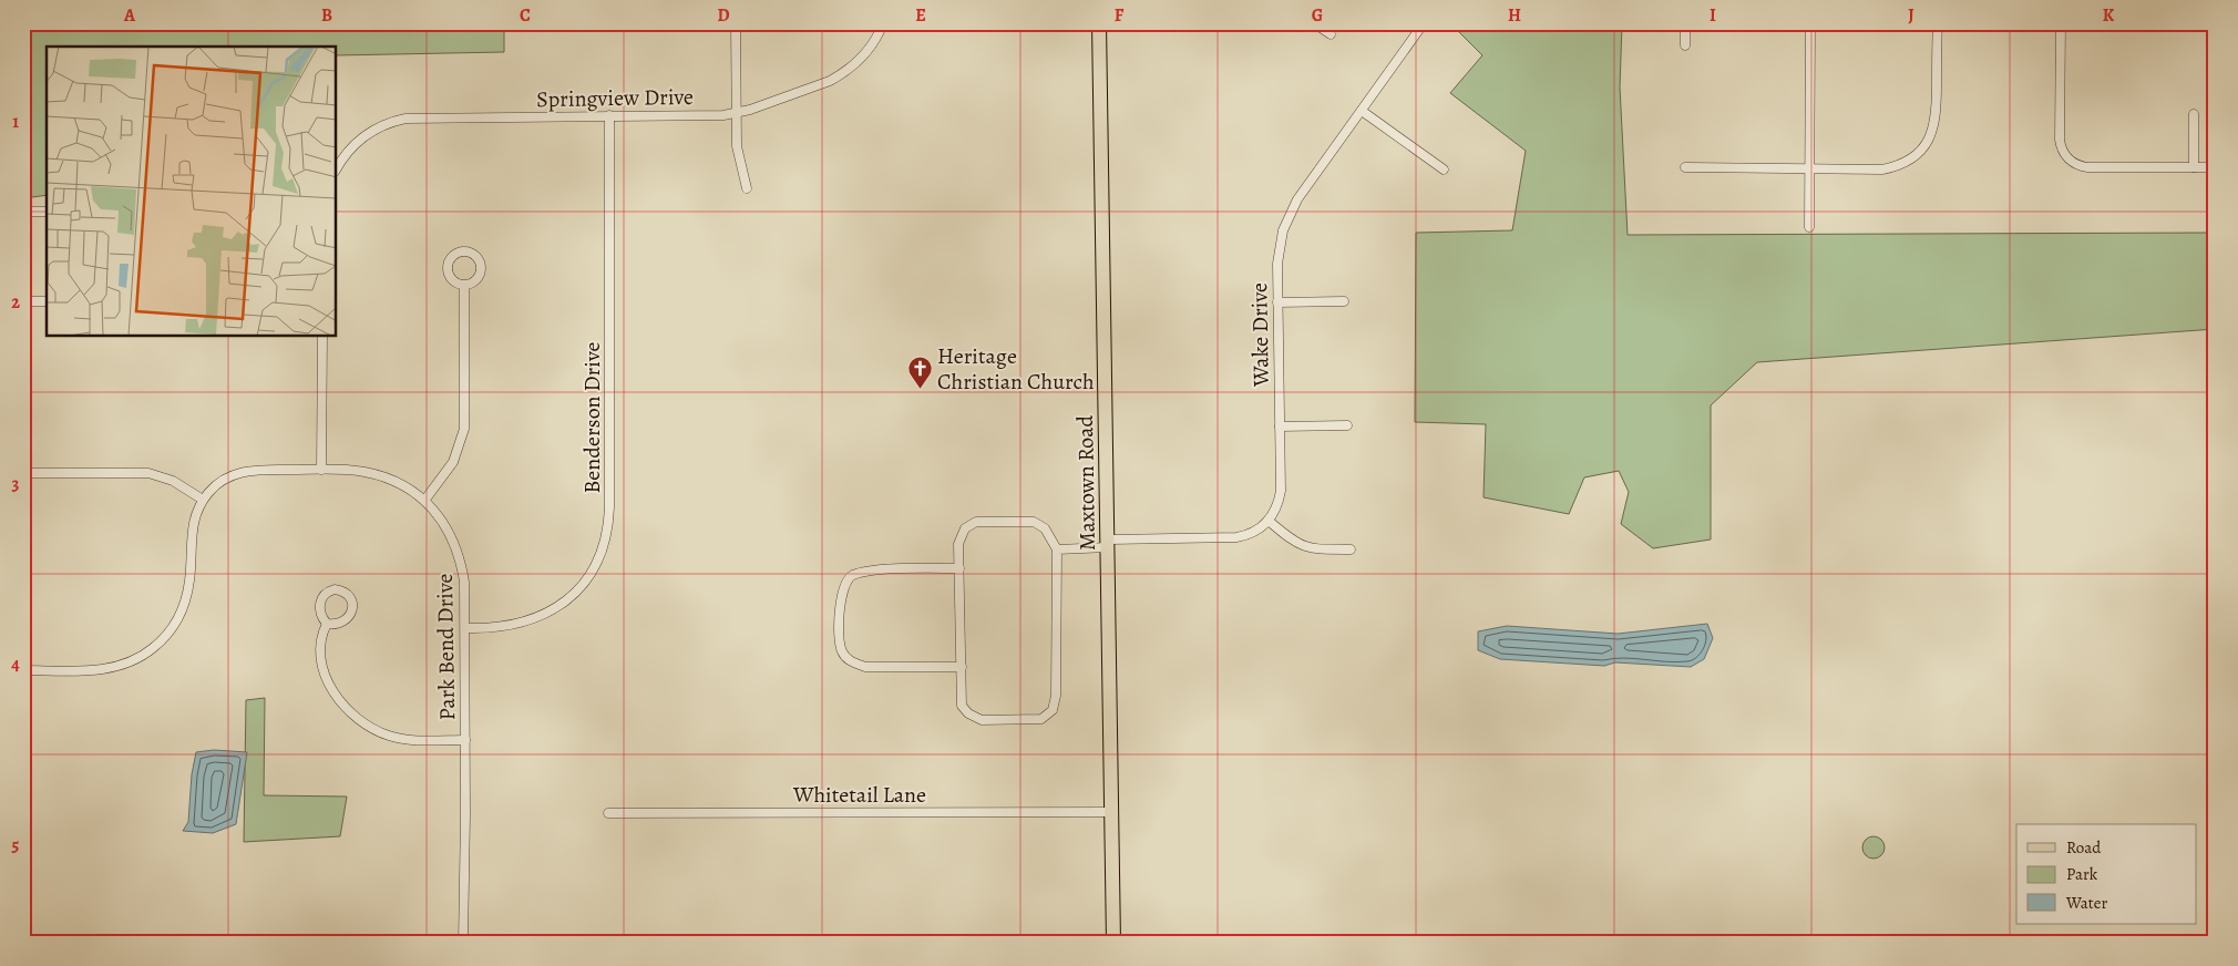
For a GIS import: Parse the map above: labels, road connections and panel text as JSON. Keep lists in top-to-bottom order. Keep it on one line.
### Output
{"streets":{"main road":["Maxtown Road"],"street":["Springview Drive","Wake Drive","Benderson Drive","Park Bend Drive","Whitetail Lane"]},"crossings":[["Springview Drive","Benderson Drive"],["Benderson Drive","Park Bend Drive"],["Maxtown Road","Whitetail Lane"]],"places":{"church":["Heritage Christian Church"]},"legend":["Road","Park","Water"],"grid":{"columns":["A","B","C","D","E","F","G","H","I","J","K"],"rows":["1","2","3","4","5"]}}
